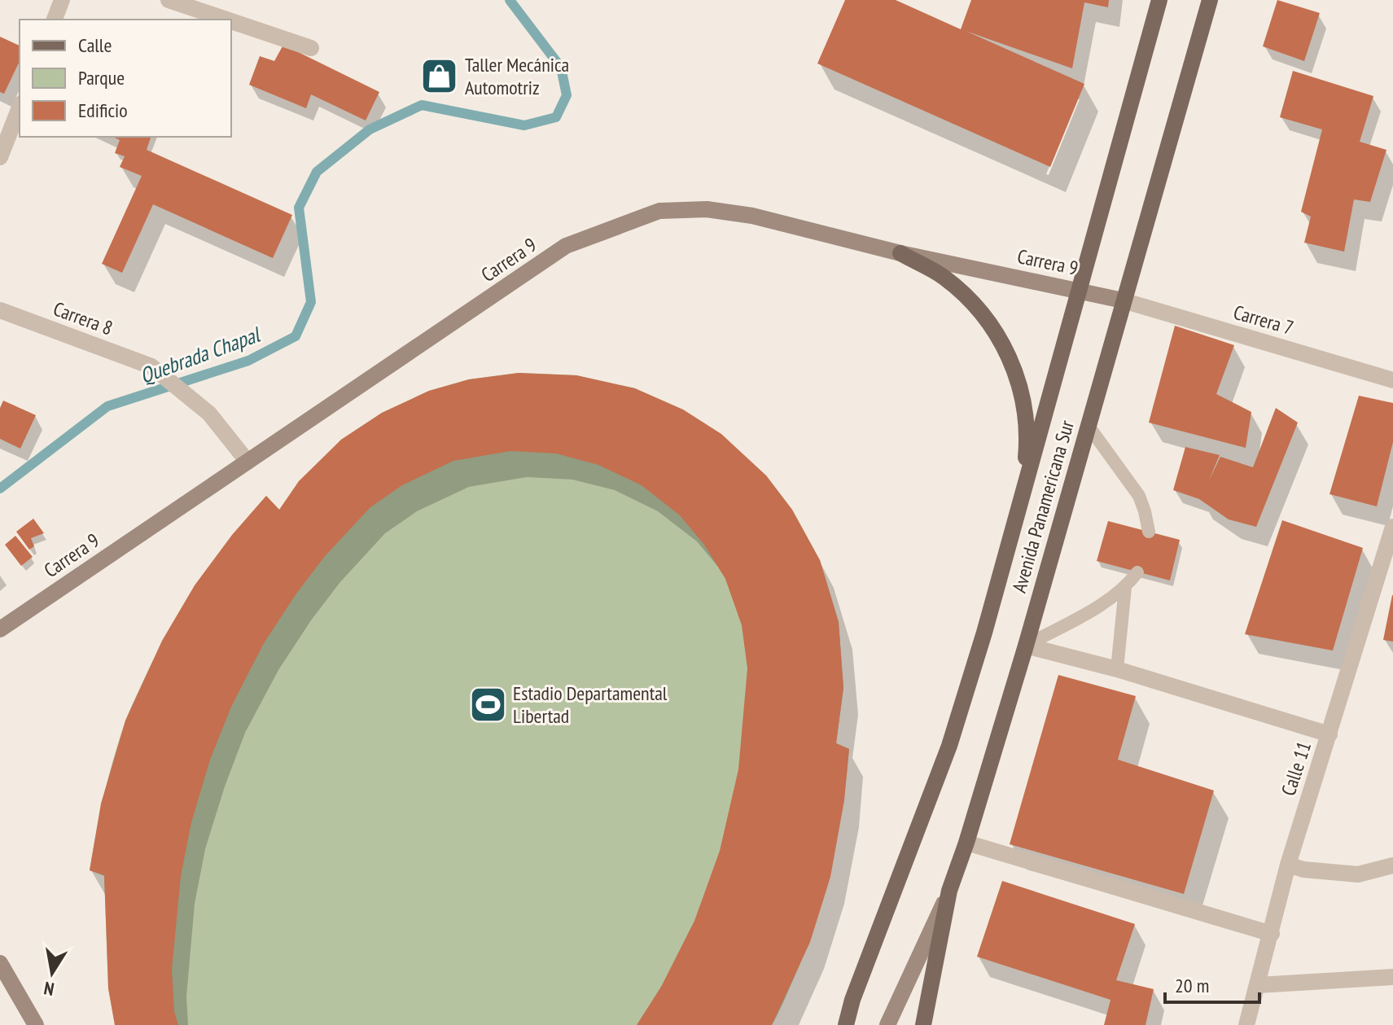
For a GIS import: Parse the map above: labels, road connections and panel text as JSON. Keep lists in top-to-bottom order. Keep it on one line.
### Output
{"streets":{"main road":["Carrera 9","Avenida Panamericana Sur"],"street":["Carrera 8","Carrera 7","Calle 11"]},"crossings":[["Carrera 9","Carrera 8"],["Carrera 9","Carrera 7"],["Carrera 9","Avenida Panamericana Sur"],["Carrera 7","Avenida Panamericana Sur"]],"water":["Quebrada Chapal"],"places":{"shop":["Taller Mecánica Automotriz"],"sports":["Estadio Departamental Libertad"]},"legend":["Calle","Parque","Edificio"],"scale_bar":"20 m","north":"bottom"}
